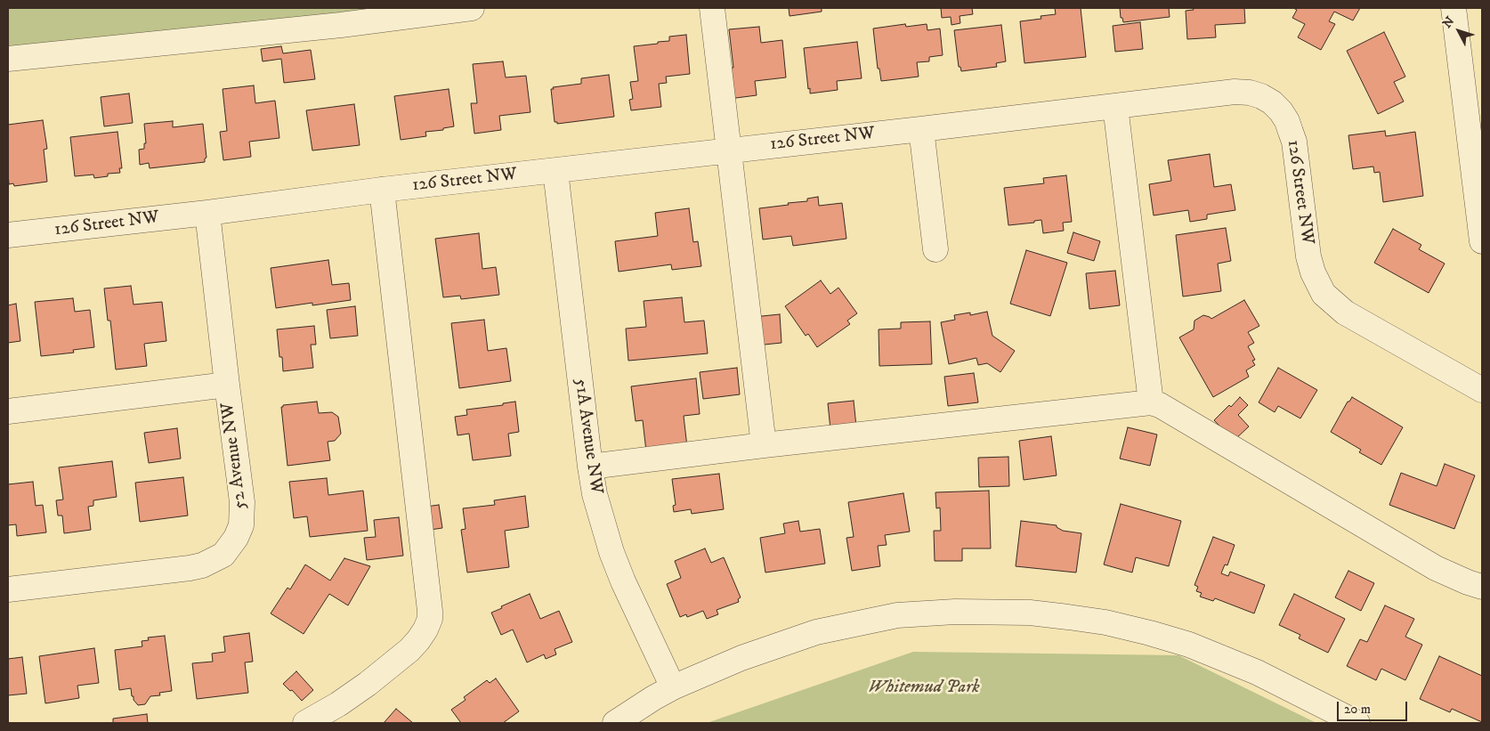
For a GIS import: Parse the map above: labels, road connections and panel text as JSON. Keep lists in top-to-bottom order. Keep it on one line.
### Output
{"streets":{"street":["126 Street NW","51A Avenue NW","52 Avenue NW"]},"crossings":[["126 Street NW","51A Avenue NW"],["126 Street NW","52 Avenue NW"]],"parks":["Whitemud Park"],"scale_bar":"20 m","north":"top left"}
